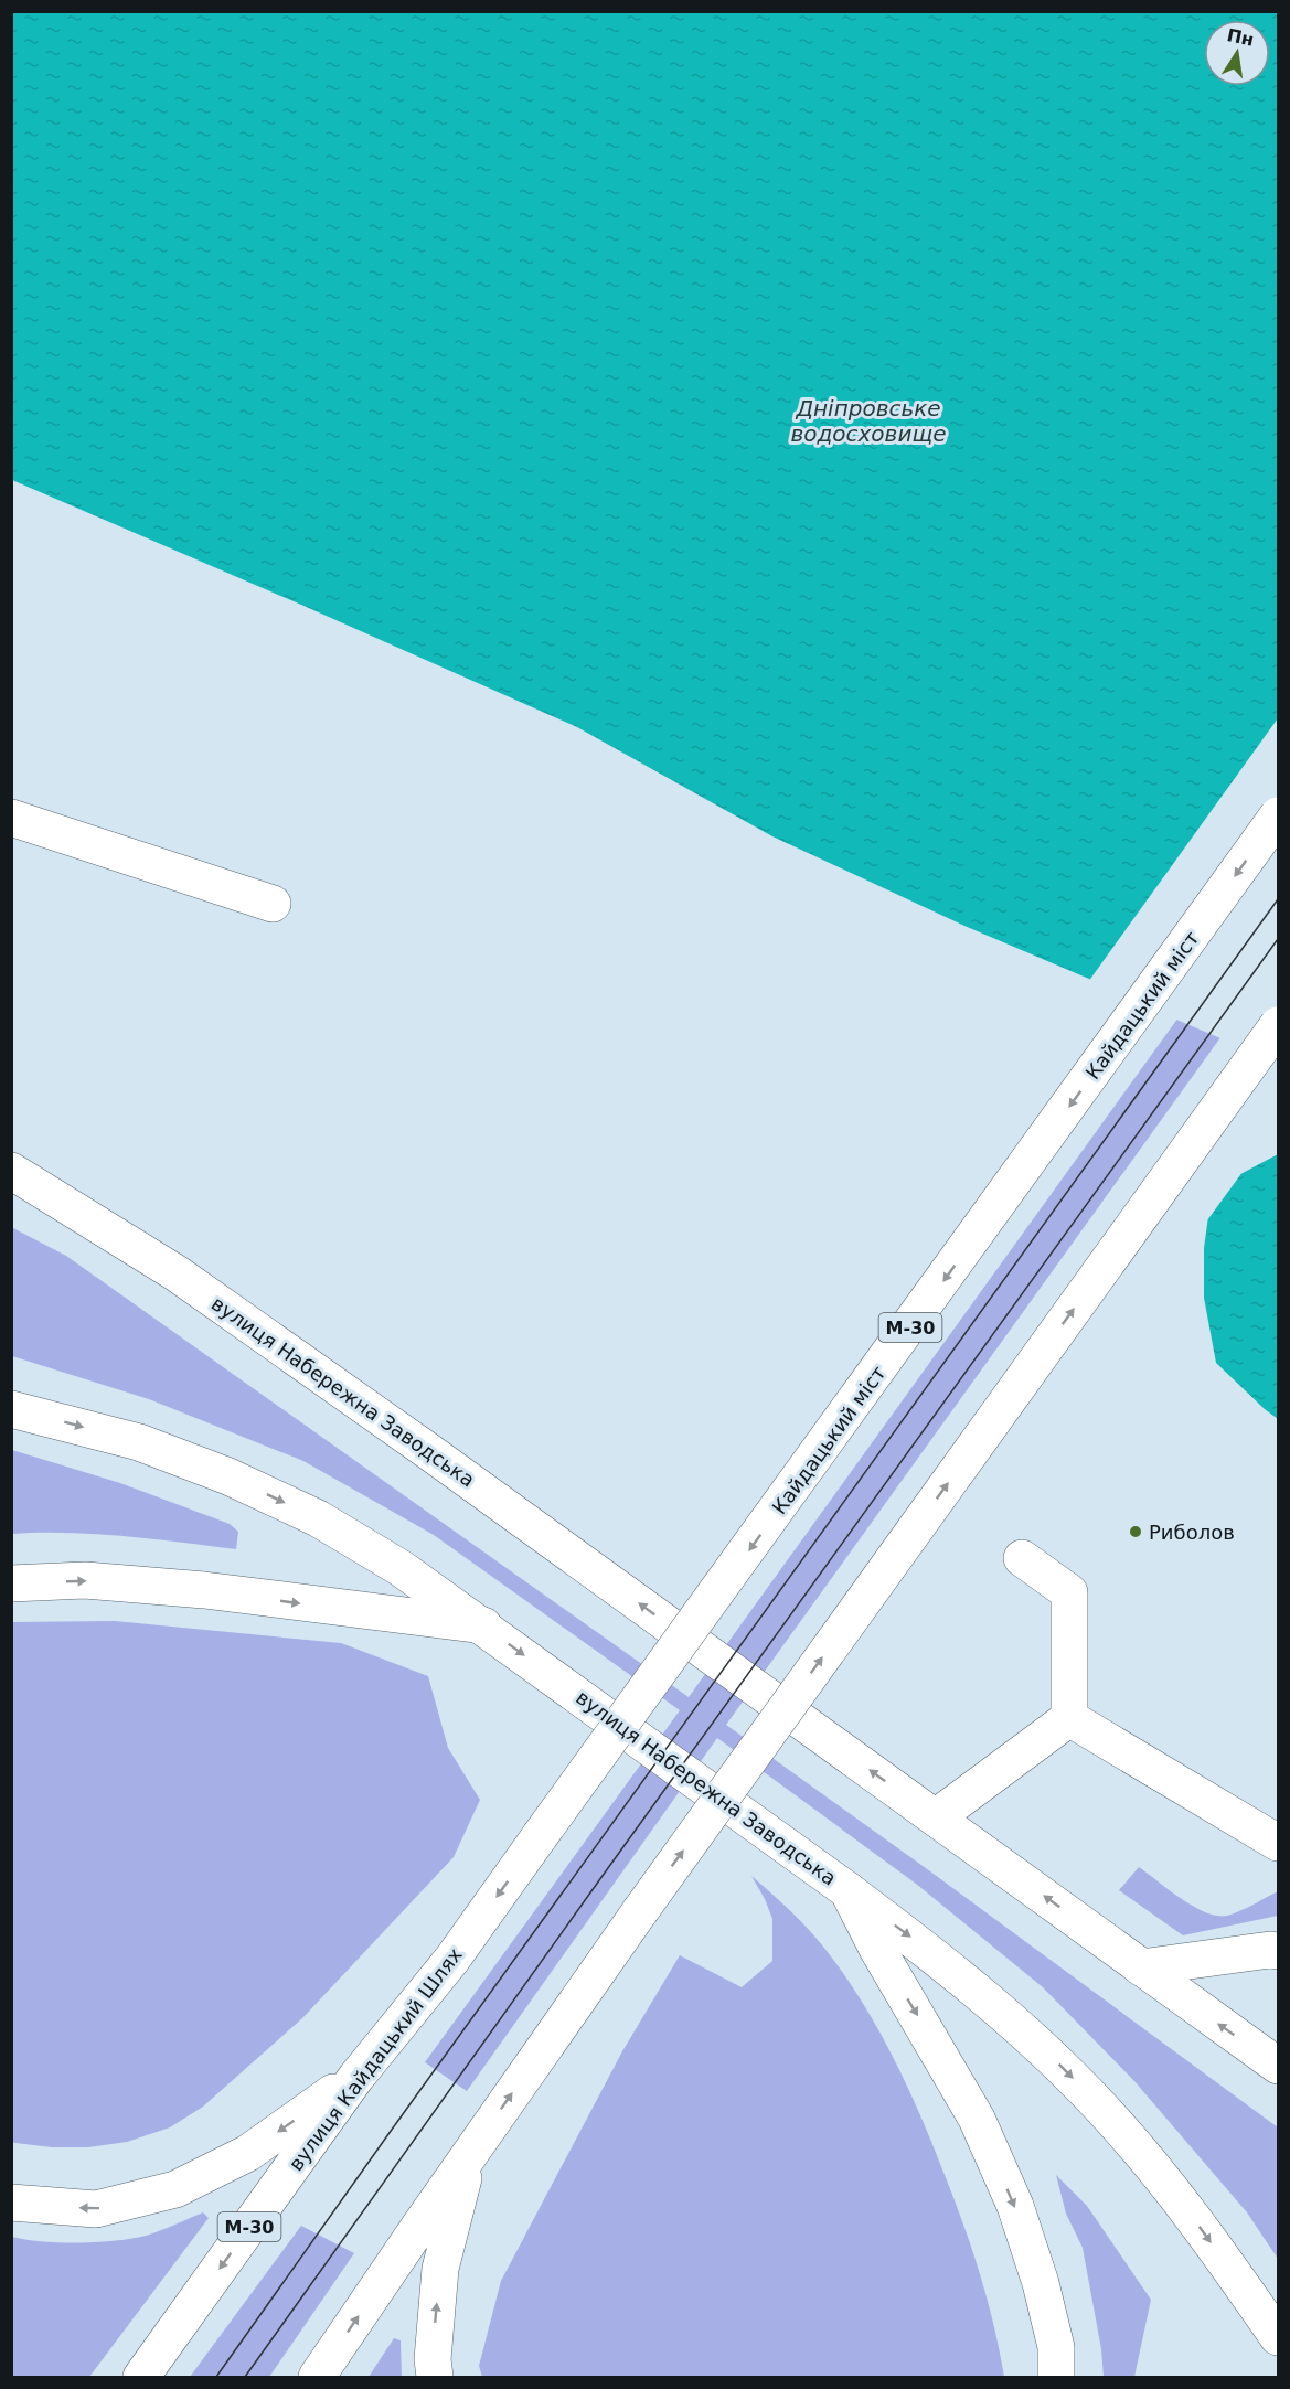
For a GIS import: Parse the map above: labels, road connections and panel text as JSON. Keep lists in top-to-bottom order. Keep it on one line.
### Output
{"streets":{"main road":["Кайдацький міст","М-30","вулиця Набережна Заводська","вулиця Кайдацький Шлях"]},"crossings":[["Кайдацький міст","вулиця Кайдацький Шлях"]],"water":["Дніпровське водосховище"],"places":["Риболов"],"north":"top"}
